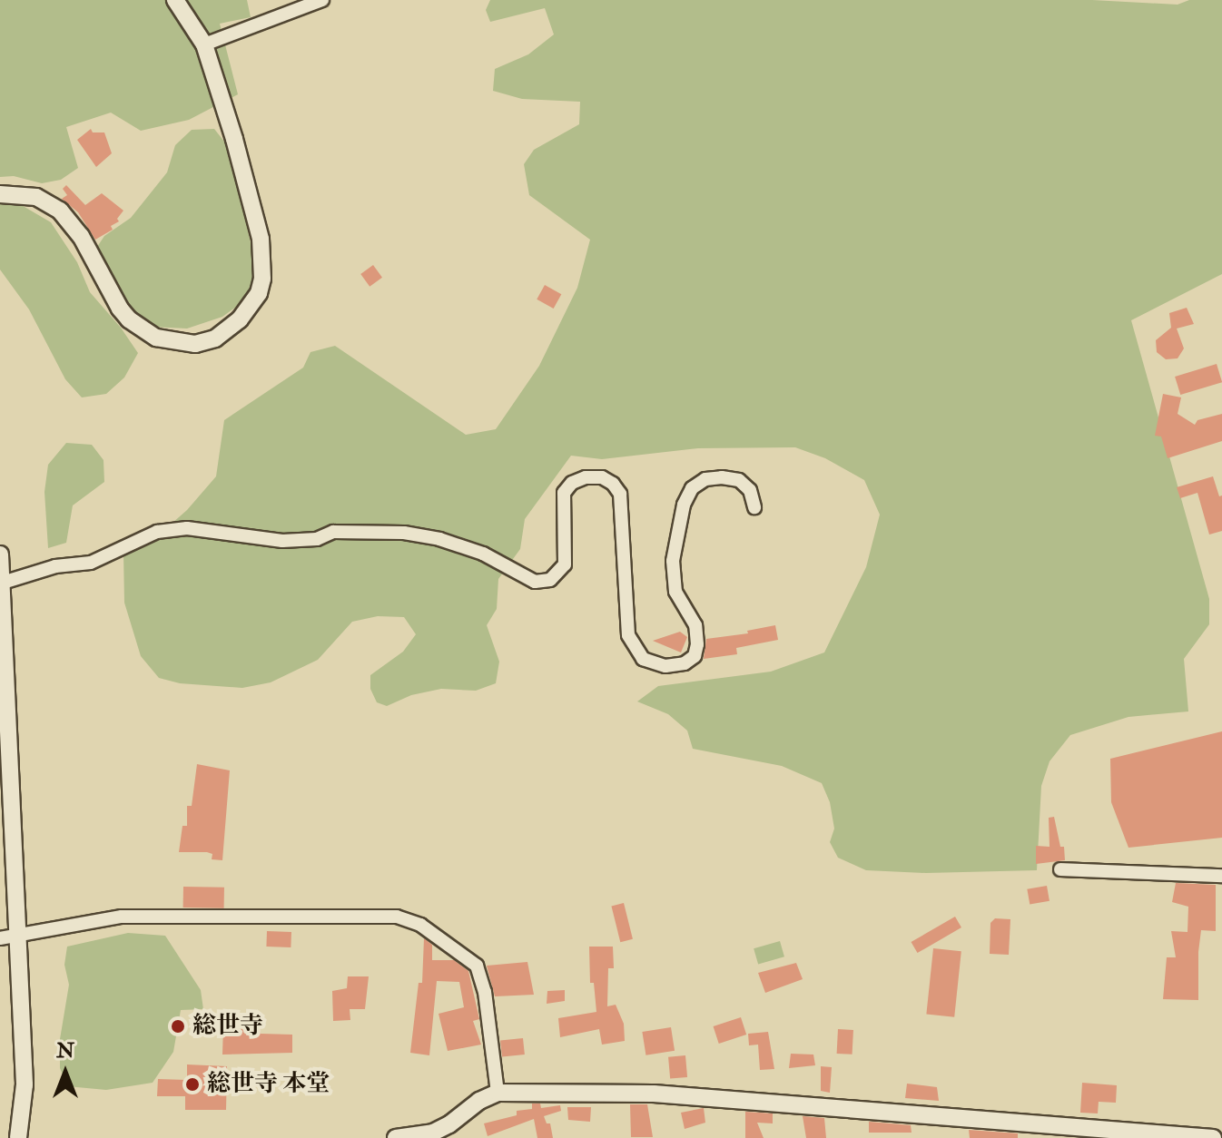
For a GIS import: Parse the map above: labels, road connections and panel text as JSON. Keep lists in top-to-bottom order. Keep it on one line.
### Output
{"places":["総世寺","総世寺 本堂"],"north":"top"}
